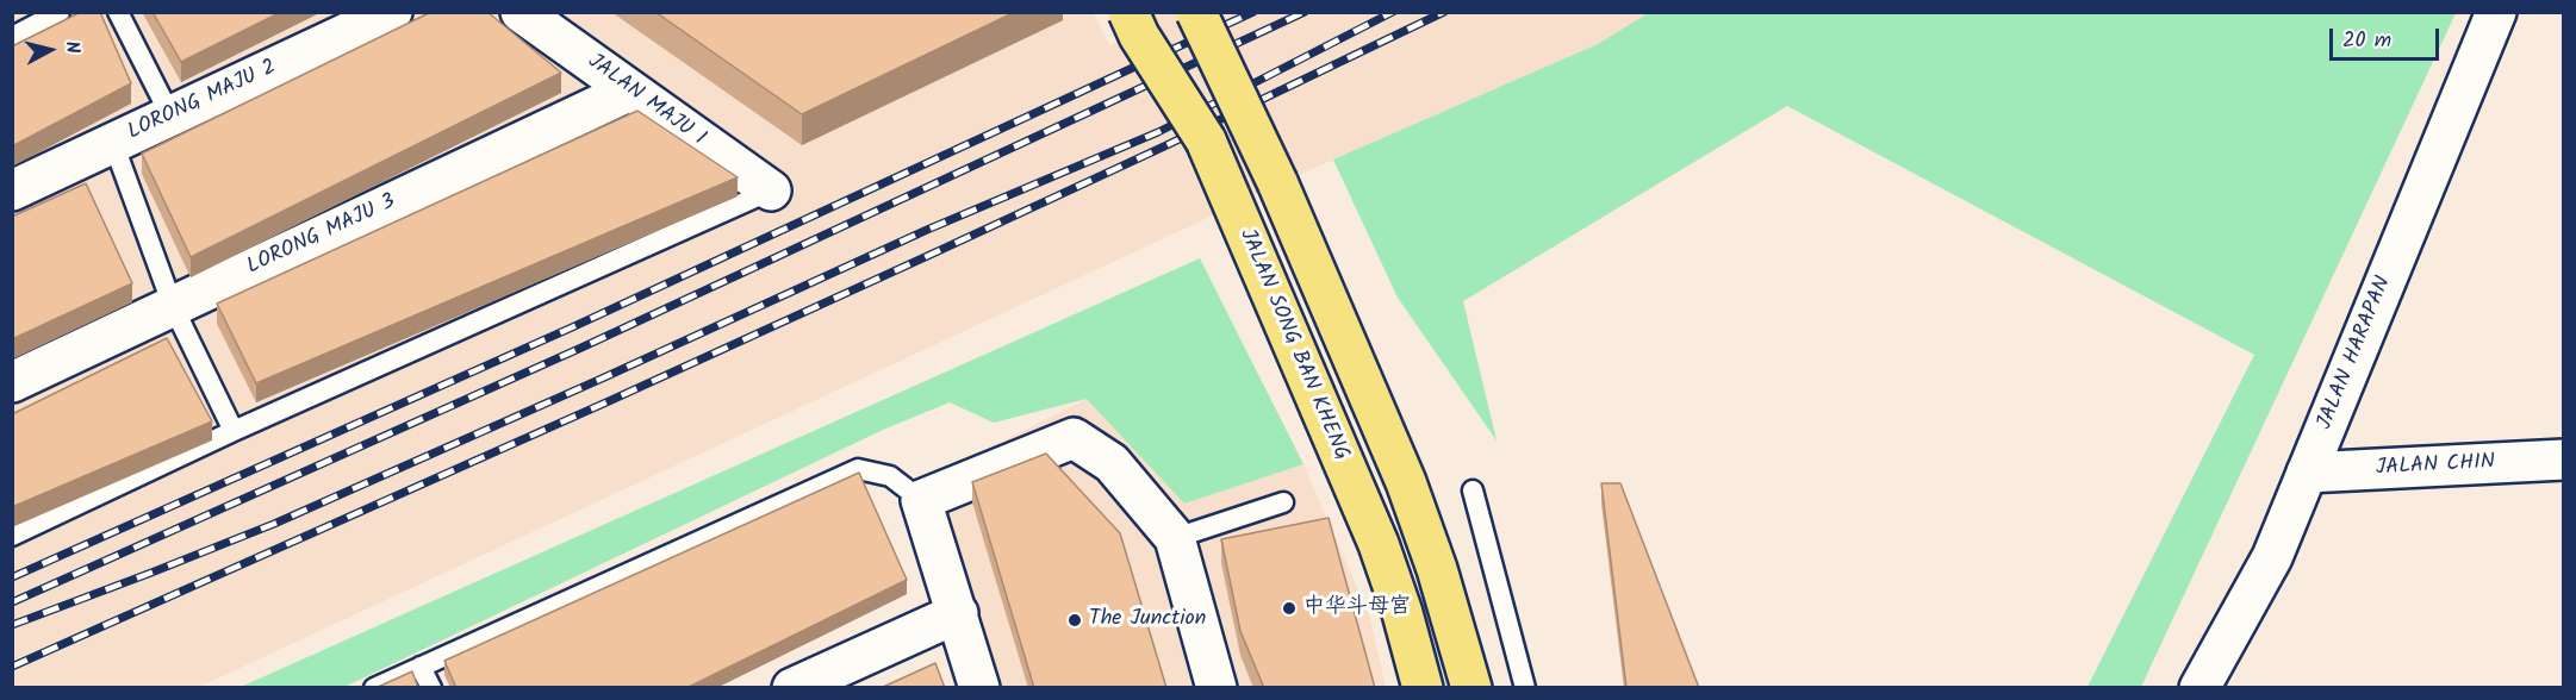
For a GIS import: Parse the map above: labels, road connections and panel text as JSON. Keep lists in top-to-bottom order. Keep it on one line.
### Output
{"streets":{"main road":["JALAN SONG BAN KHENG"],"street":["LORONG MAJU 2","JALAN MAJU 1","LORONG MAJU 3","JALAN HARAPAN","JALAN CHIN"]},"crossings":[["JALAN MAJU 1","LORONG MAJU 3"],["JALAN HARAPAN","JALAN CHIN"]],"places":["中华斗母宫","The Junction"],"scale_bar":"20 m","north":"right"}
